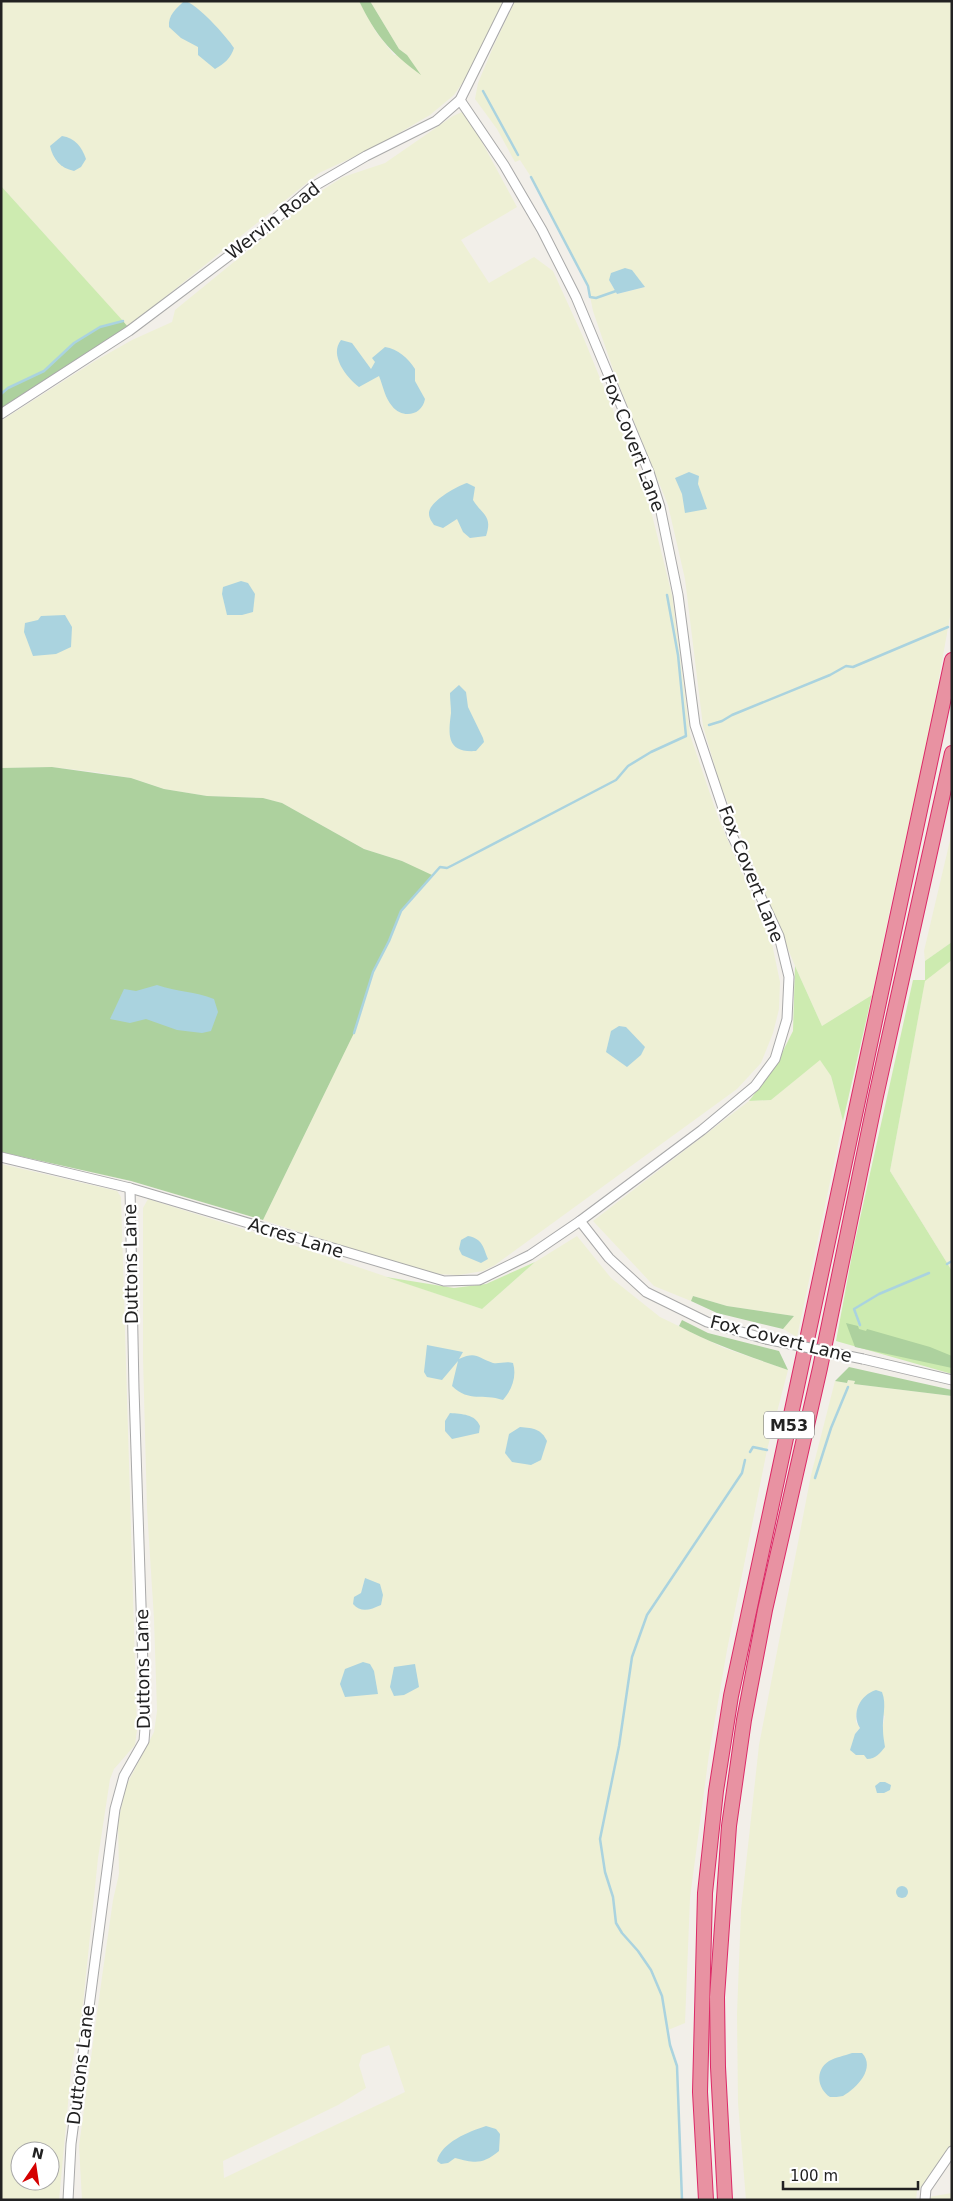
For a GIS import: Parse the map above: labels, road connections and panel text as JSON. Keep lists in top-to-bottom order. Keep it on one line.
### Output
{"streets":{"highway":["M53"],"street":["Wervin Road","Fox Covert Lane","Acres Lane","Duttons Lane"]},"crossings":[["Wervin Road","Fox Covert Lane"],["Fox Covert Lane","Acres Lane"],["Acres Lane","Duttons Lane"]],"scale_bar":"100 m","north":"top"}
